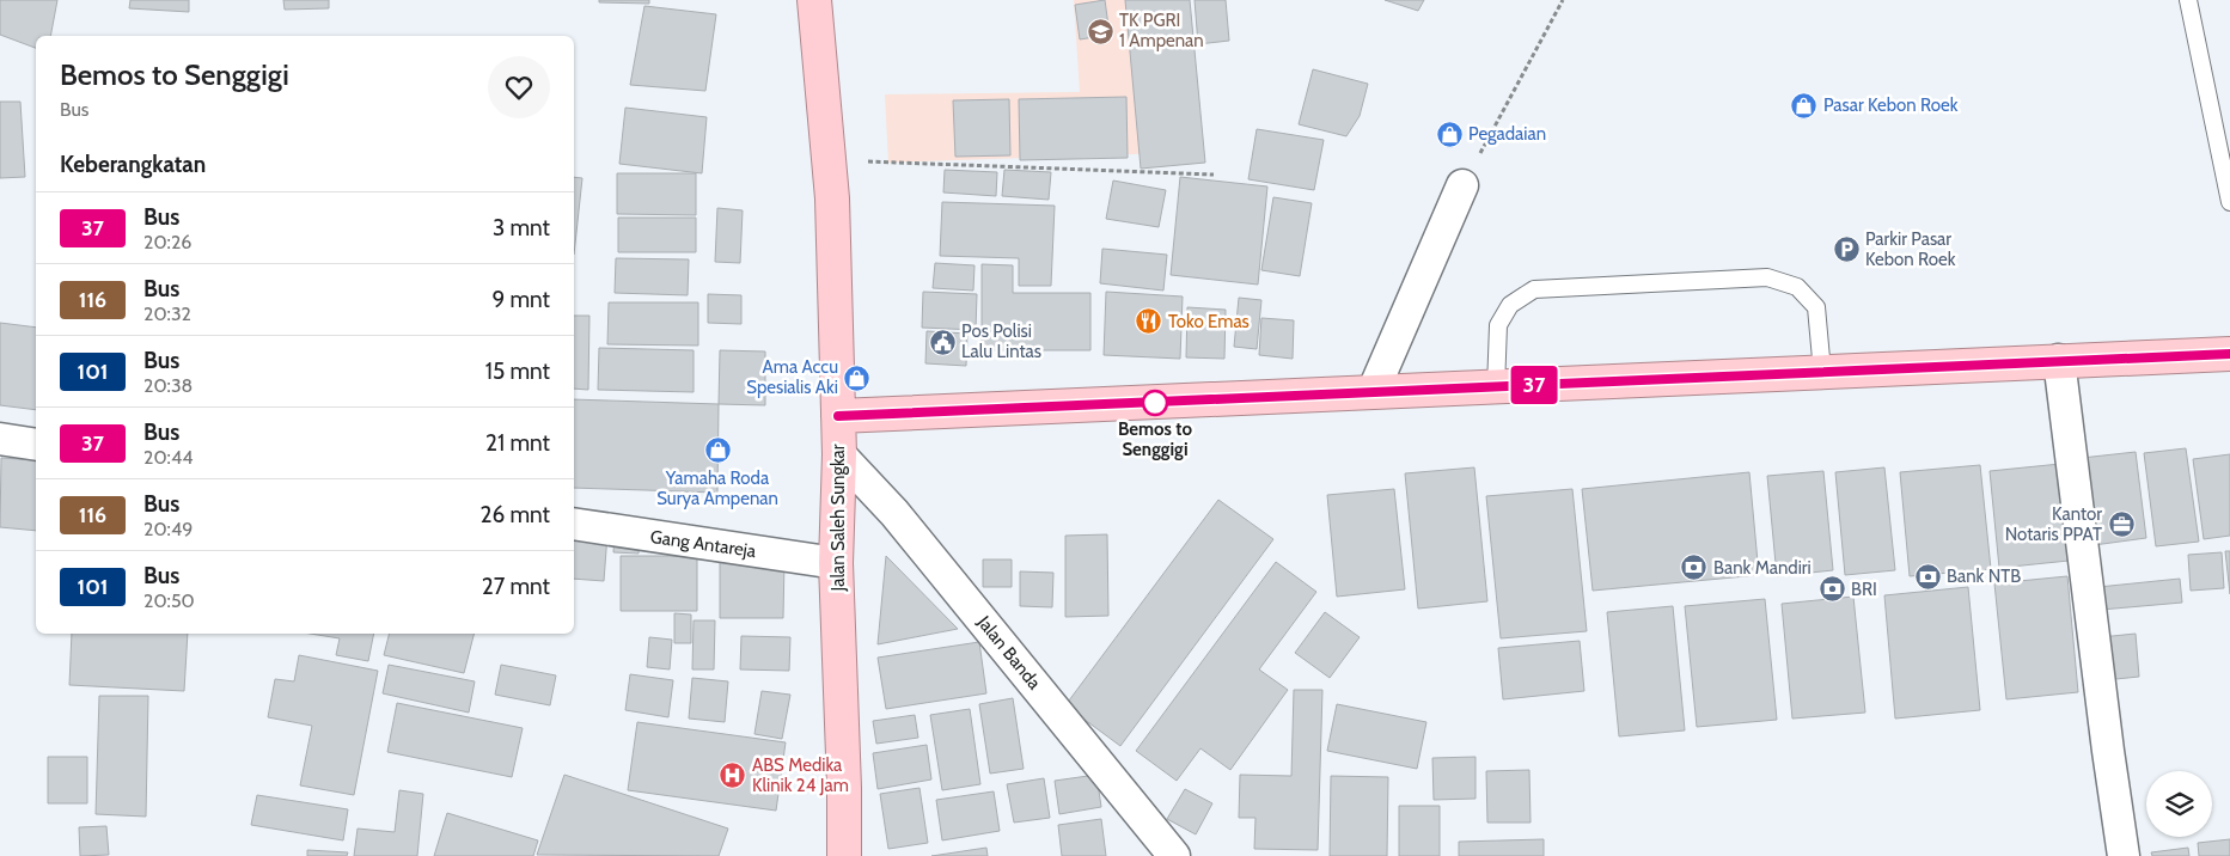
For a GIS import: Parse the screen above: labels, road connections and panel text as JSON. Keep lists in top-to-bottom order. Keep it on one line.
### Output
{"streets":{"highway":["Jalan Saleh Sungkar"],"street":["Gang Antareja","Jalan Banda"]},"crossings":[["Jalan Saleh Sungkar","Gang Antareja"],["Jalan Saleh Sungkar","Jalan Banda"]],"places":{"school or university":["TK PGRI 1 Ampenan"],"shop":["Pasar Kebon Roek","Pegadaian","Ama Accu Spesialis Aki","Yamaha Roda Surya Ampenan"],"parking":["Parkir Pasar Kebon Roek"],"restaurant":["Toko Emas"],"public building":["Pos Polisi Lalu Lintas"],"other":["Bemos to Senggigi"],"office":["Kantor Notaris PPAT"],"bank":["Bank Mandiri","Bank NTB","BRI"],"hospital":["ABS Medika Klinik 24 Jam"]},"lines":["bus line 37"],"page":{"on_map":"37","heading":[["Bemos to Senggigi","Bus"],"Keberangkatan"],"list":[{"mark":"37","name":"Bus","note":"20:26","value":"3 mnt"},{"mark":"116","name":"Bus","note":"20:32","value":"9 mnt"},{"mark":"101","name":"Bus","note":"20:38","value":"15 mnt"},{"mark":"37","name":"Bus","note":"20:44","value":"21 mnt"},{"mark":"116","name":"Bus","note":"20:49","value":"26 mnt"},{"mark":"101","name":"Bus","note":"20:50","value":"27 mnt"}]}}
